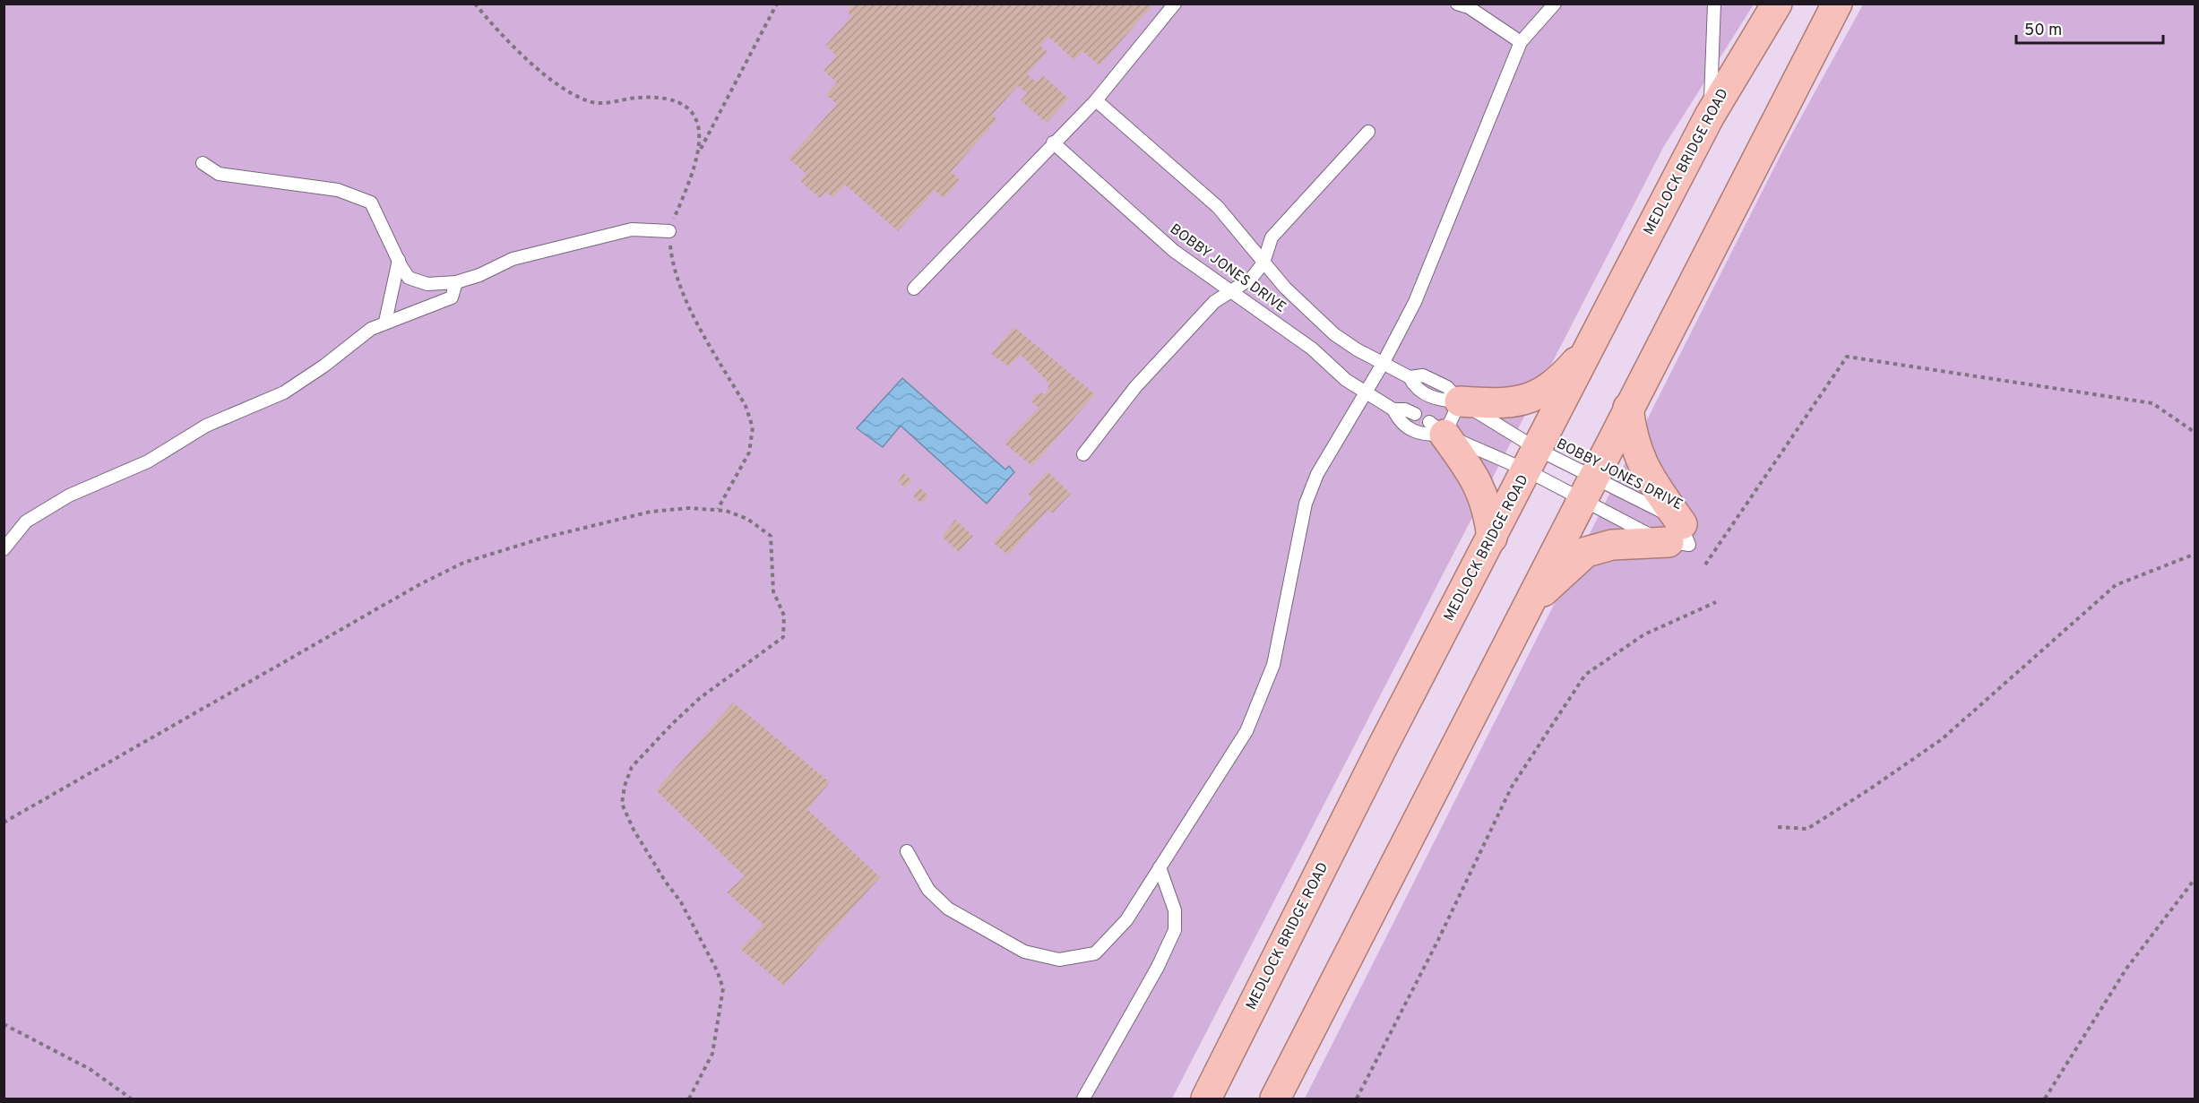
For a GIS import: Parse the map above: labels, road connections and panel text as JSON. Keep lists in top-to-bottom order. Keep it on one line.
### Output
{"streets":{"highway":["MEDLOCK BRIDGE ROAD"],"lane":["BOBBY JONES DRIVE"]},"crossings":[["MEDLOCK BRIDGE ROAD","BOBBY JONES DRIVE"]],"scale_bar":"50 m"}
